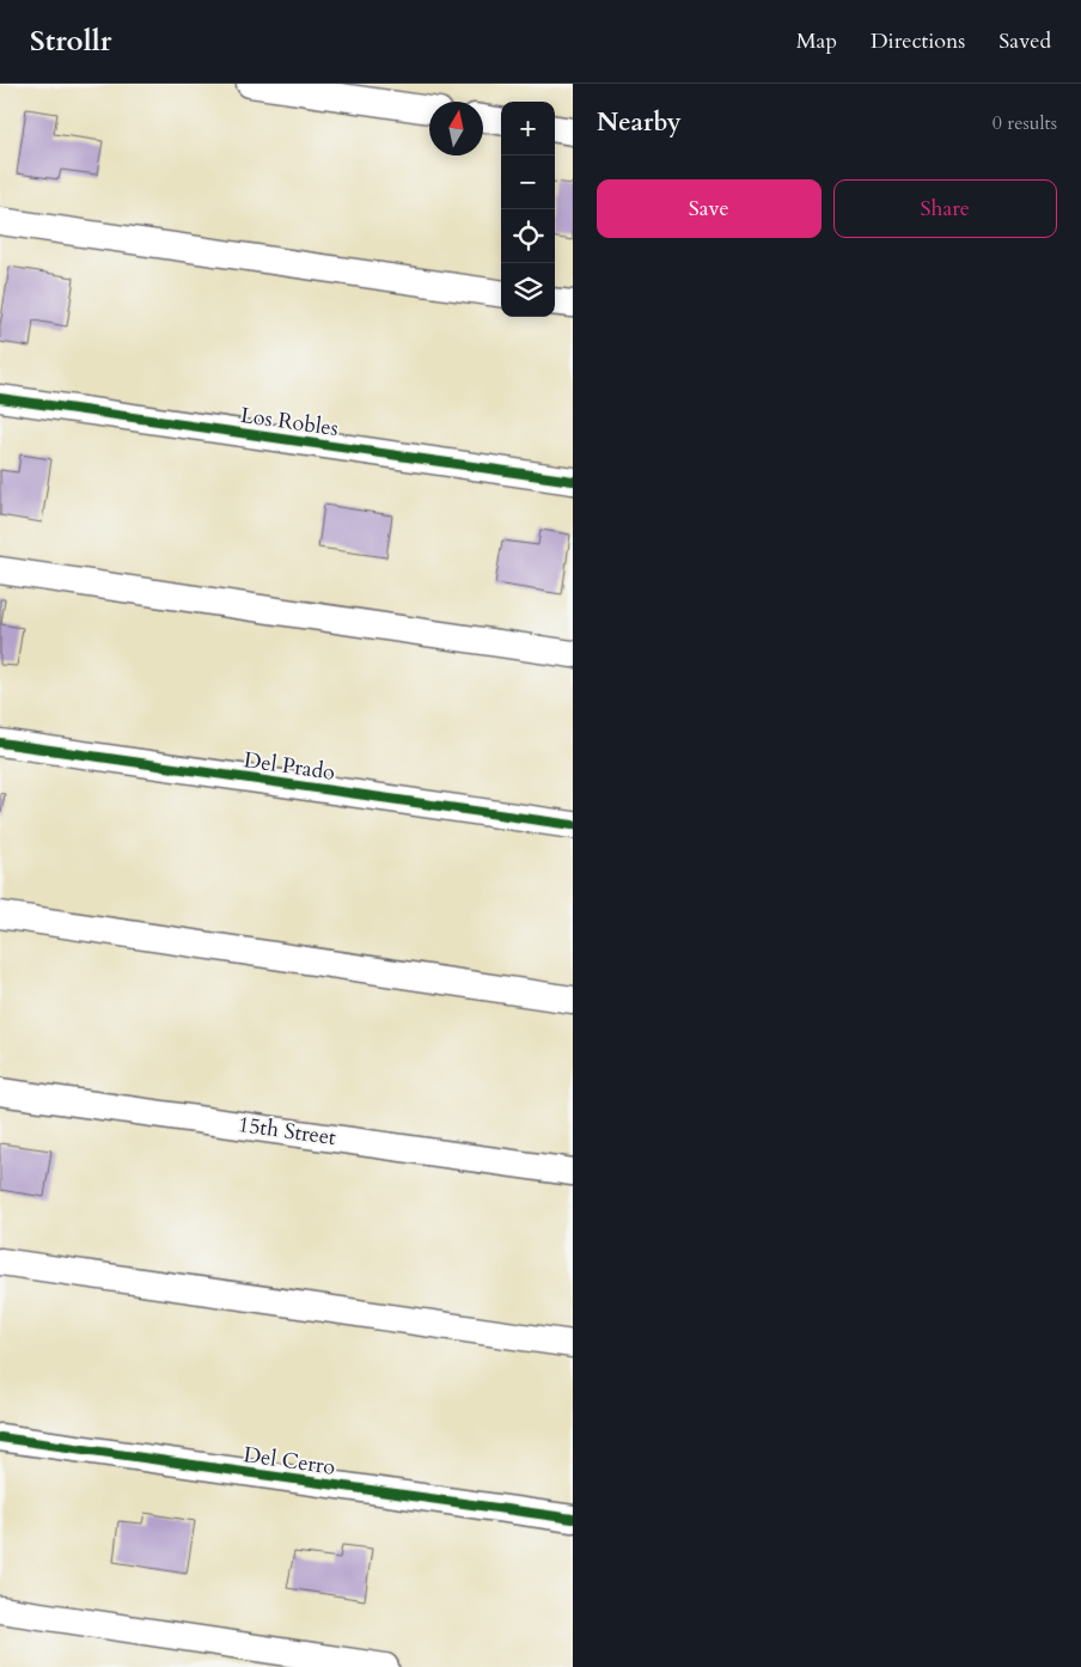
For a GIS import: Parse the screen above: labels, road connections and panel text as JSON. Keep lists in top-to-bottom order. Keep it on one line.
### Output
{"streets":{"street":["Los Robles","Del Prado","15th Street","Del Cerro"]},"north":"top","page":{"header":"Strollr","nav":["Map","Directions","Saved"],"heading":["Nearby","0 results"],"map_buttons":["+","−"],"buttons":["Save","Share"]}}
